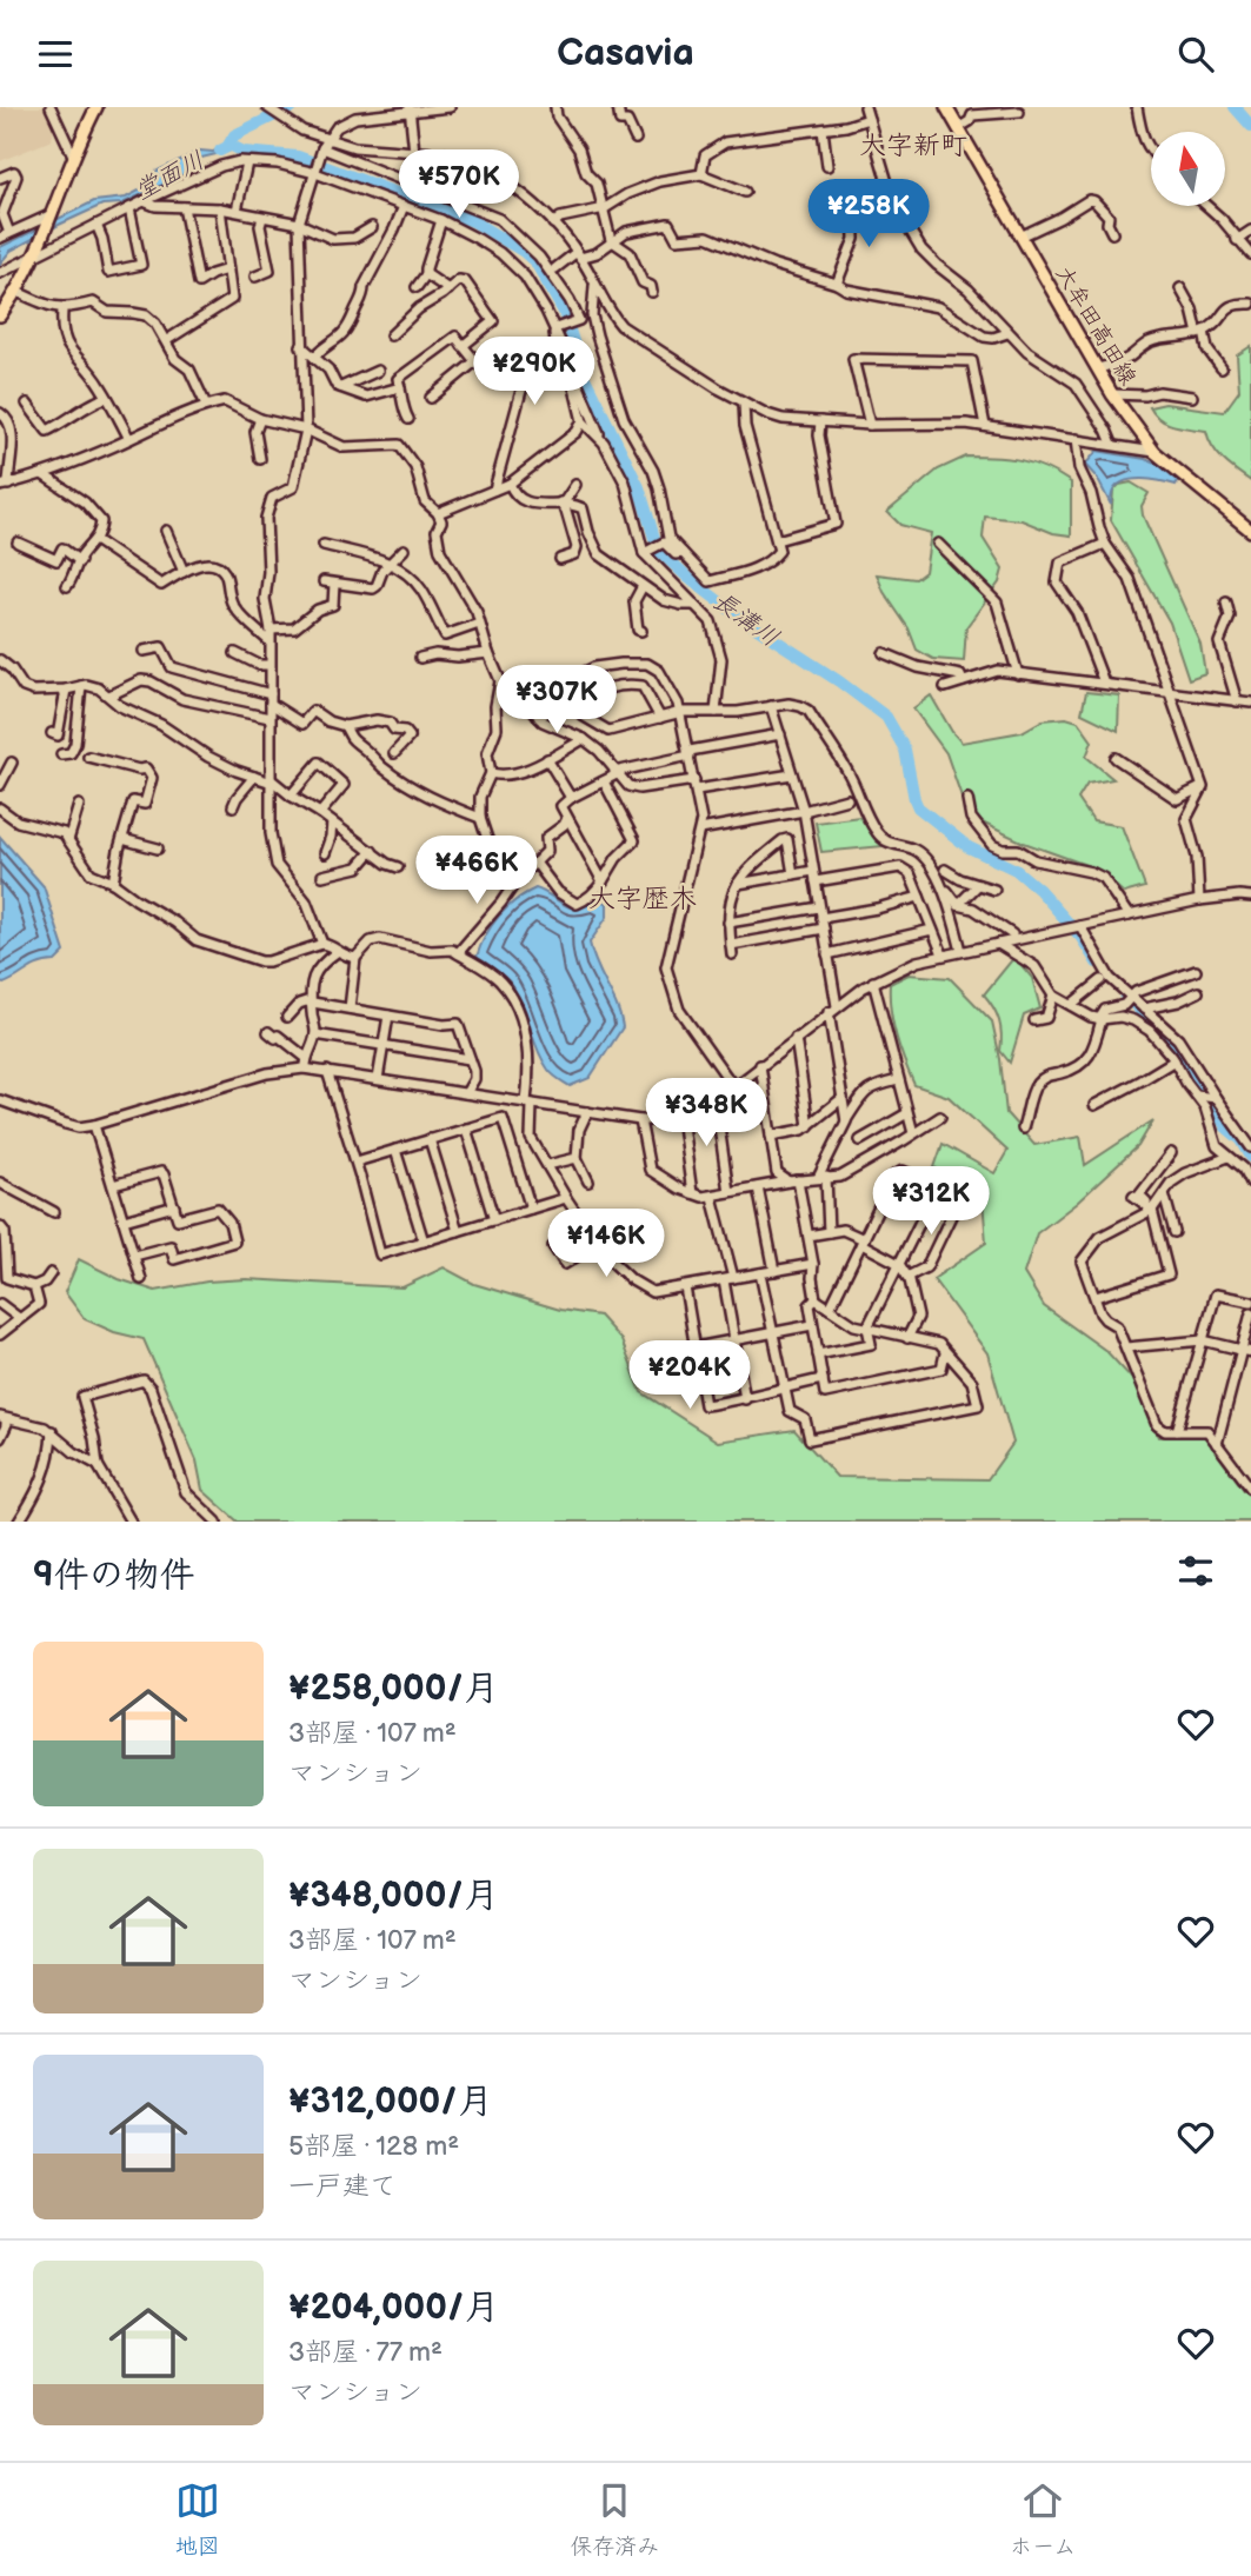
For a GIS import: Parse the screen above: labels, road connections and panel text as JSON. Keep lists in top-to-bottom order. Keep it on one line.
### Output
{"streets":{"main road":["大牟田高田線"]},"districts":["大字新町","大字歴木"],"water":["堂面川","長溝川"],"north":"top","page":{"header":"Casavia","price":["¥570K","¥258K","¥290K","¥307K","¥466K","¥348K","¥312K","¥146K","¥204K"],"heading":"9件の物件","list":[{"name":"¥258,000/月","note":"3部屋 · 107 m² · マンション"},{"name":"¥348,000/月","note":"3部屋 · 107 m² · マンション"},{"name":"¥312,000/月","note":"5部屋 · 128 m² · 一戸建て"},{"name":"¥204,000/月","note":"3部屋 · 77 m² · マンション"}],"tabs":["地図","保存済み","ホーム"]}}
